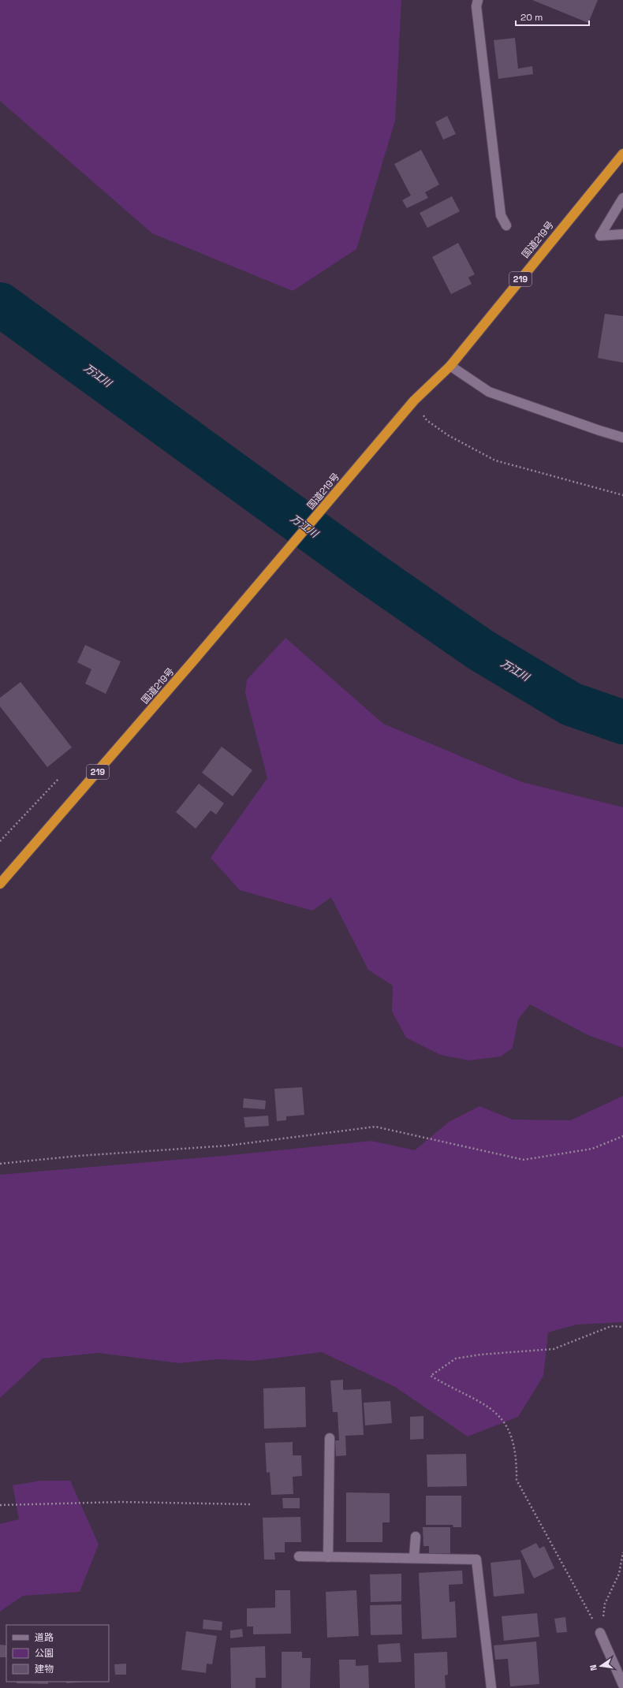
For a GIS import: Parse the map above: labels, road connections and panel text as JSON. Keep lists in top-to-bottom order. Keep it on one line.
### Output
{"streets":{"highway":["国道219号","219"]},"water":["万江川"],"legend":["道路","公園","建物"],"scale_bar":"20 m","north":"left"}
